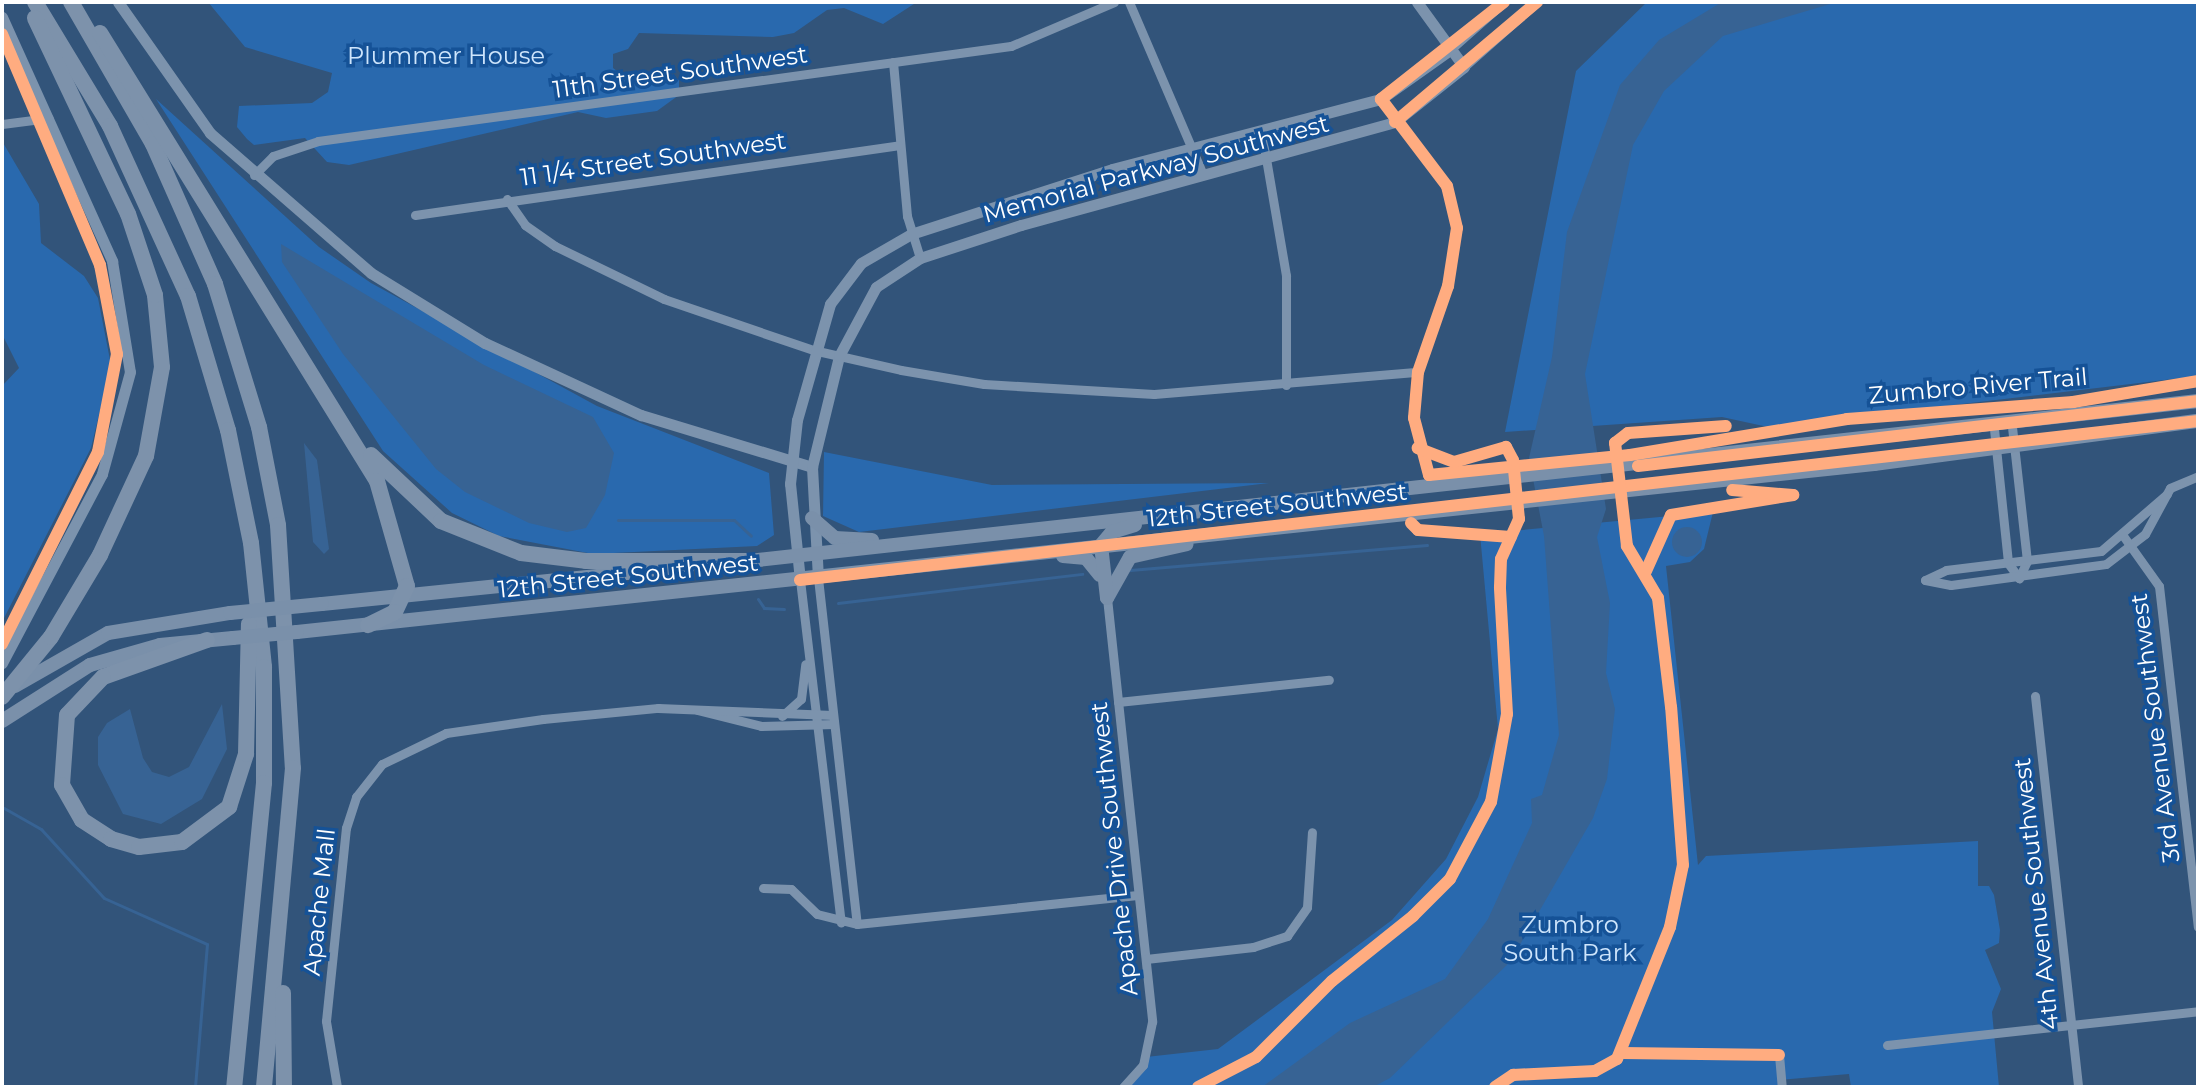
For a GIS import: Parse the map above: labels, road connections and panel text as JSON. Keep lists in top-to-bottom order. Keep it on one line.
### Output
{"streets":{"main road":["12th Street Southwest"],"street":["11th Street Southwest","11 1/4 Street Southwest","Memorial Parkway Southwest","3rd Avenue Southwest","Apache Drive Southwest","4th Avenue Southwest","Apache Mall"],"cycle path":["Zumbro River Trail"]},"crossings":[["Memorial Parkway Southwest","12th Street Southwest"],["Memorial Parkway Southwest","Apache Mall"]],"parks":["Plummer House","Zumbro South Park"]}
